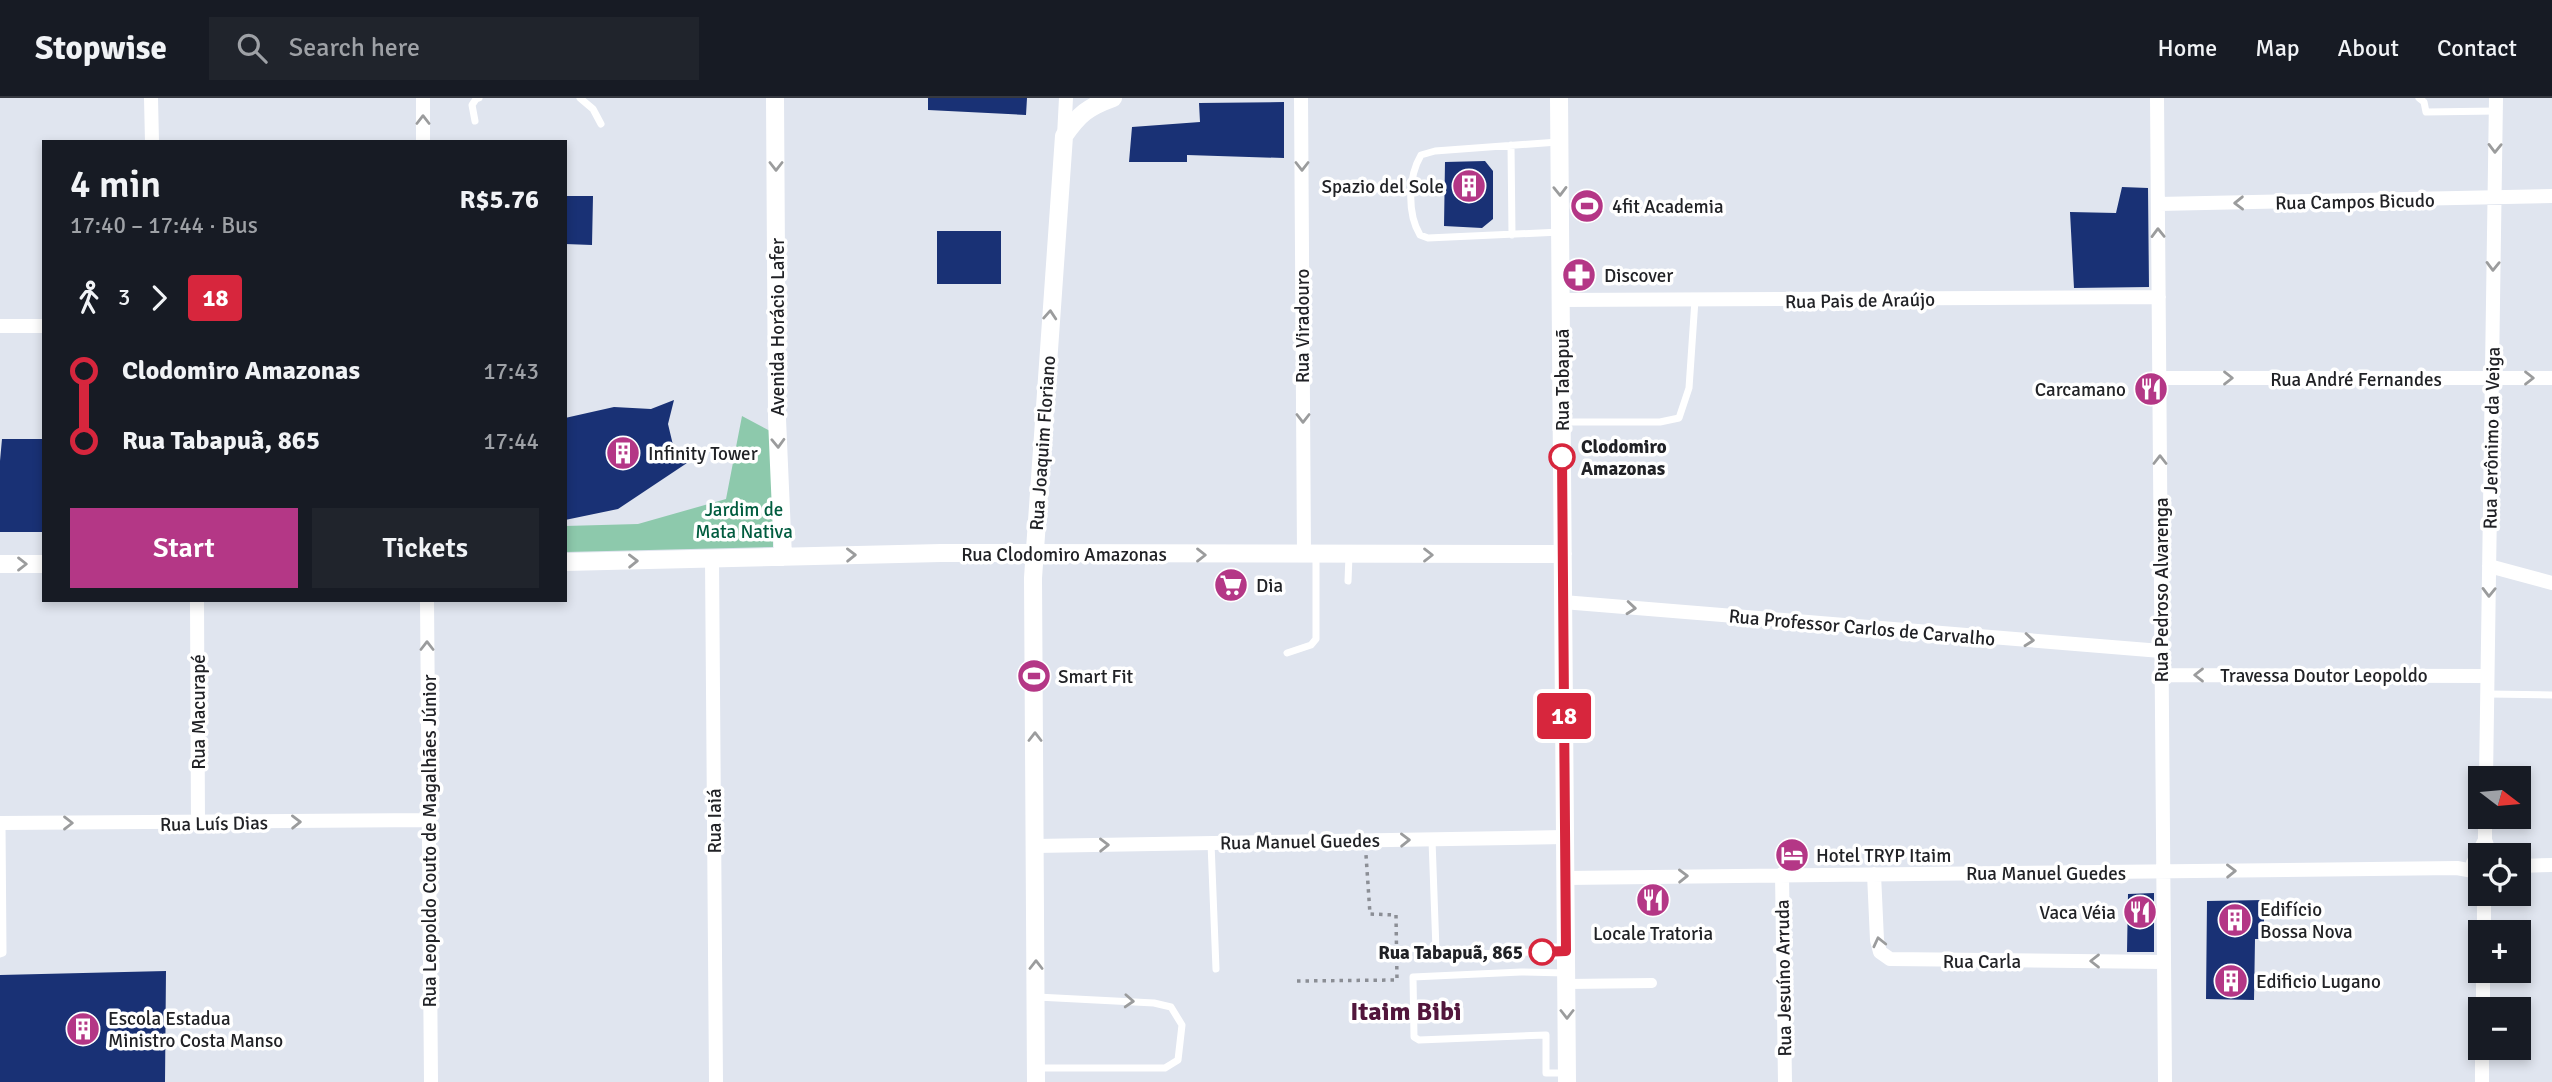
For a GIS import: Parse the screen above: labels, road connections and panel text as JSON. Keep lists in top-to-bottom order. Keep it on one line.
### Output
{"streets":{"street":["Rua Campos Bicudo","Rua Pais de Araújo","Rua Viradouro","Avenida Horácio Lafer","Rua André Fernandes","Rua Tabapuã","Rua Jerônimo da Veiga","Rua Joaquim Floriano","Rua Clodomiro Amazonas","Rua Pedroso Alvarenga","Rua Professor Carlos de Carvalho","Travessa Doutor Leopoldo","Rua Macurapé","Rua Iaiá","Rua Luís Dias","Rua Leopoldo Couto de Magalhães Júnior","Rua Manuel Guedes","Rua Carla","Rua Jesuíno Arruda"]},"crossings":[["Rua Campos Bicudo","Rua Jerônimo da Veiga"],["Rua Campos Bicudo","Rua Pedroso Alvarenga"],["Rua Pais de Araújo","Rua Tabapuã"],["Rua Pais de Araújo","Rua Pedroso Alvarenga"],["Rua Viradouro","Rua Clodomiro Amazonas"],["Avenida Horácio Lafer","Rua Clodomiro Amazonas"],["Rua André Fernandes","Rua Jerônimo da Veiga"],["Rua André Fernandes","Rua Pedroso Alvarenga"],["Rua Tabapuã","Rua Clodomiro Amazonas"],["Rua Tabapuã","Rua Professor Carlos de Carvalho"],["Rua Tabapuã","Rua Manuel Guedes"],["Rua Jerônimo da Veiga","Travessa Doutor Leopoldo"],["Rua Joaquim Floriano","Rua Clodomiro Amazonas"],["Rua Joaquim Floriano","Rua Manuel Guedes"],["Rua Clodomiro Amazonas","Rua Iaiá"],["Rua Pedroso Alvarenga","Rua Professor Carlos de Carvalho"],["Rua Pedroso Alvarenga","Travessa Doutor Leopoldo"],["Rua Pedroso Alvarenga","Rua Manuel Guedes"],["Rua Pedroso Alvarenga","Rua Carla"],["Rua Macurapé","Rua Luís Dias"],["Rua Luís Dias","Rua Leopoldo Couto de Magalhães Júnior"],["Rua Manuel Guedes","Rua Carla"],["Rua Manuel Guedes","Rua Jesuíno Arruda"]],"one_way":["Rua Campos Bicudo","Rua Viradouro","Avenida Horácio Lafer","Rua André Fernandes","Rua Jerônimo da Veiga","Rua Joaquim Floriano","Rua Clodomiro Amazonas","Rua Pedroso Alvarenga","Rua Professor Carlos de Carvalho","Travessa Doutor Leopoldo","Rua Luís Dias","Rua Leopoldo Couto de Magalhães Júnior","Rua Manuel Guedes","Rua Carla"],"districts":["Itaim Bibi"],"parks":["Jardim de Mata Nativa"],"places":{"building":["Spazio del Sole","Infinity Tower","Edifício Bossa Nova","Edificio Lugano","Escola Estadua Ministro Costa Manso"],"sports":["4fit Academia","Smart Fit"],"pharmacy":["Discover"],"restaurant":["Carcamano","Locale Tratoria","Vaca Véia"],"other":["Clodomiro Amazonas","Rua Tabapuã, 865"],"supermarket":["Dia"],"hotel":["Hotel TRYP Itaim"]},"lines":["bus line 18"],"north":"right","page":{"header":"Stopwise","search":"Search here","nav":["Home","Map","About","Contact"],"on_map":"18","heading":["4 min","17:40 – 17:44 · Bus","R$5.76"],"legs":["3","18"],"list":[{"name":"Clodomiro Amazonas","value":"17:43"},{"name":"Rua Tabapuã, 865","value":"17:44"}],"buttons":["Start","Tickets"],"map_buttons":["+","−"]}}
